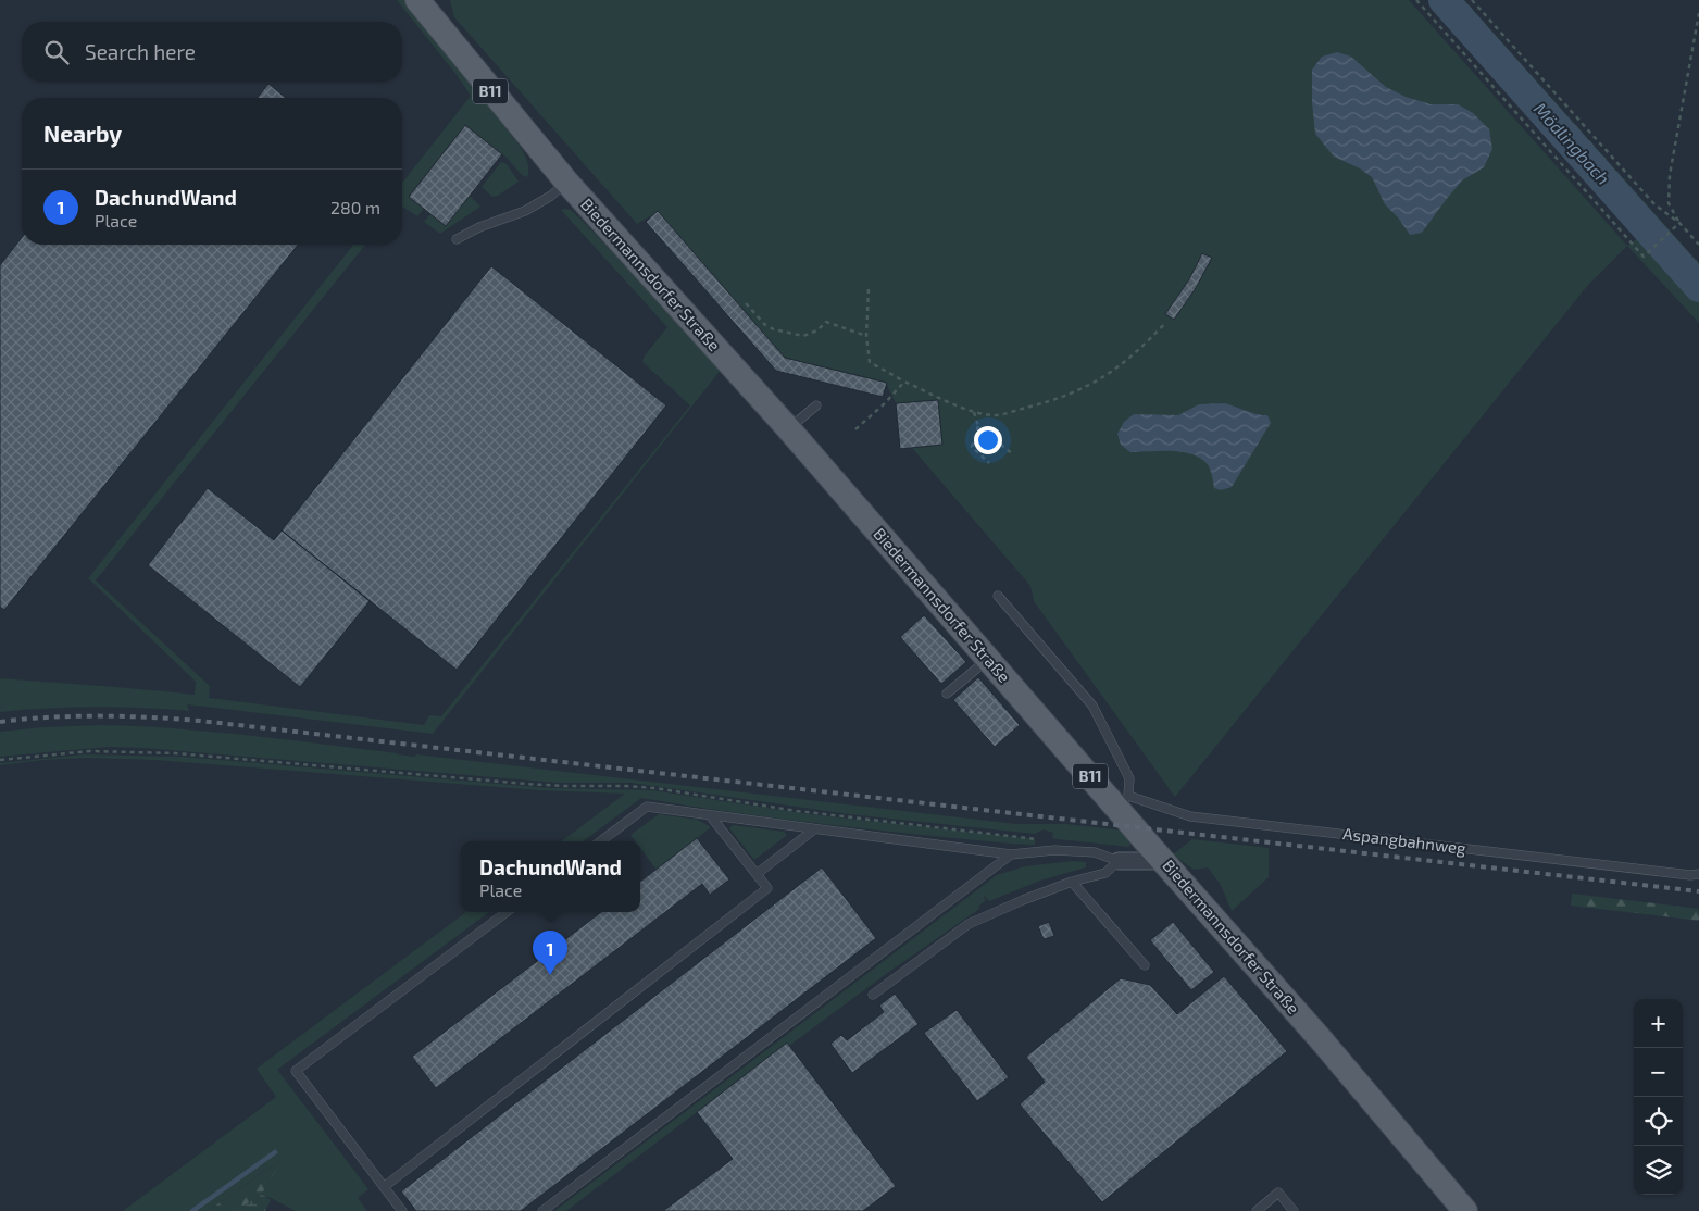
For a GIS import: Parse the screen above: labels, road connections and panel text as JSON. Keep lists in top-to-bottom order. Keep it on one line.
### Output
{"streets":{"main road":["B11","Biedermannsdorfer Straße"],"lane":["Aspangbahnweg"]},"crossings":[["Biedermannsdorfer Straße","Aspangbahnweg"]],"water":["Mödlingbach"],"page":{"search":"Search here","heading":"Nearby","list":[{"mark":"1","name":"DachundWand","note":"Place","value":"280 m"}],"popup":["DachundWand","Place"],"pins":"1","map_buttons":["+","−"]}}
